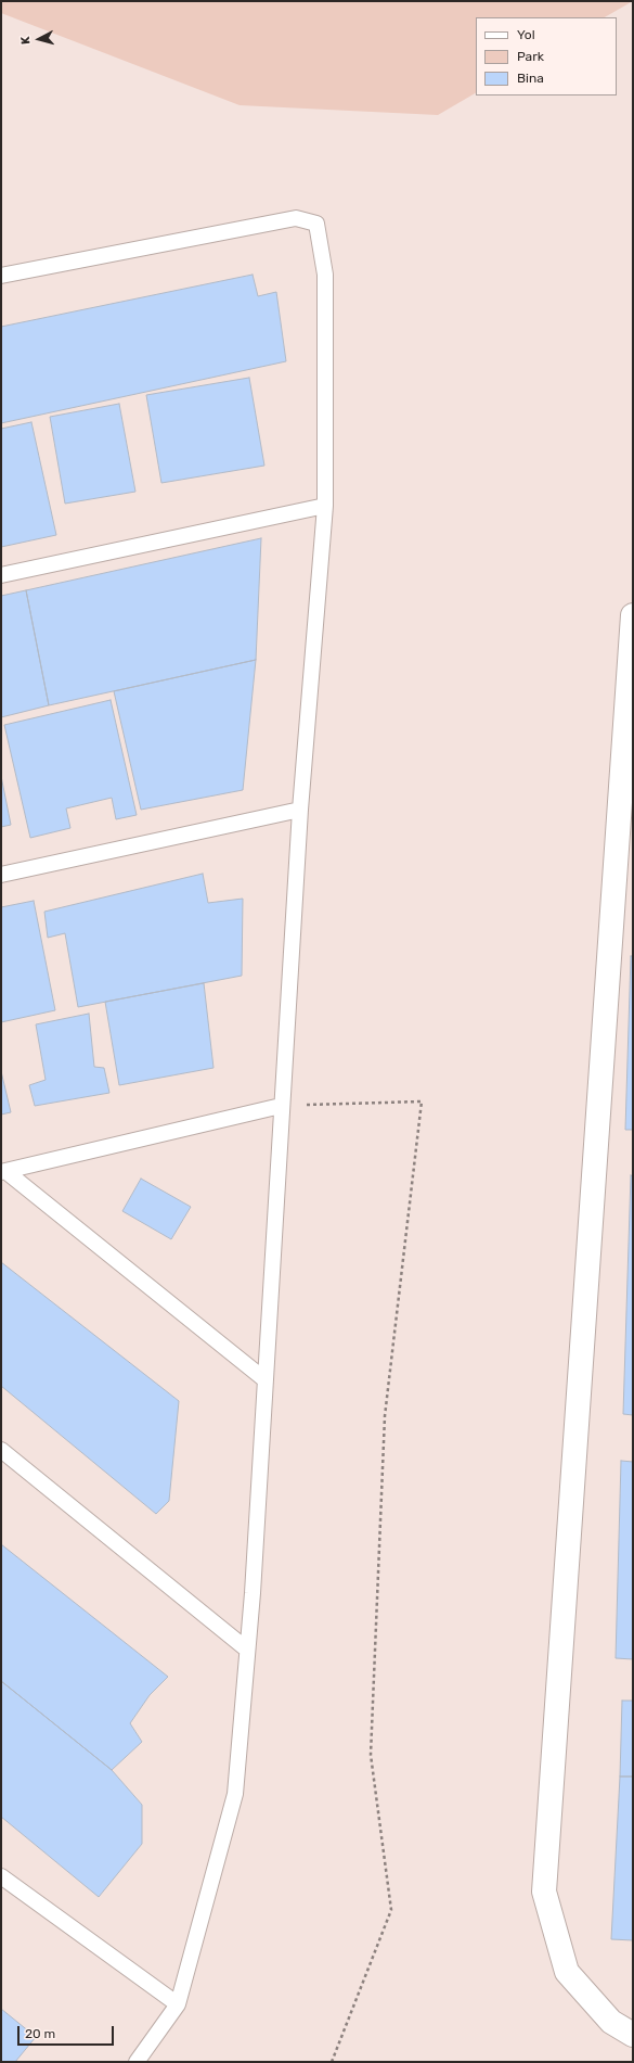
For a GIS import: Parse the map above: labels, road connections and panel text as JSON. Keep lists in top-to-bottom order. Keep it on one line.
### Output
{"legend":["Yol","Park","Bina"],"scale_bar":"20 m","north":"left"}
